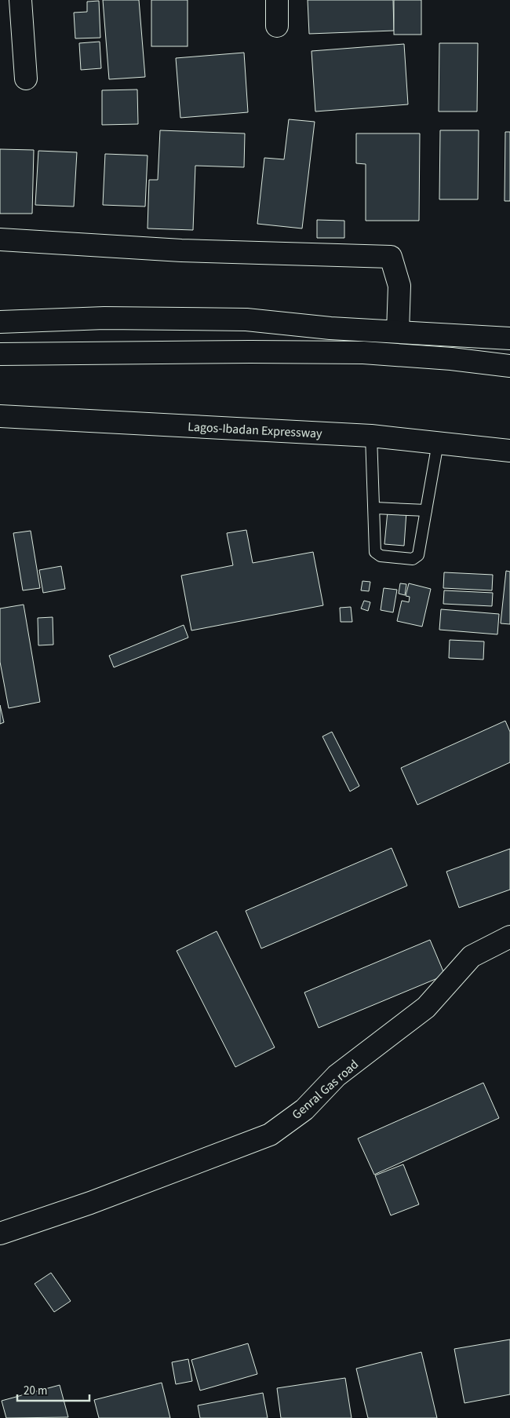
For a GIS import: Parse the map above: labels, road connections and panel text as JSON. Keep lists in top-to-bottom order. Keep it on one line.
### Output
{"streets":{"main road":["Lagos-Ibadan Expressway","Genral Gas road"]},"scale_bar":"20 m"}
